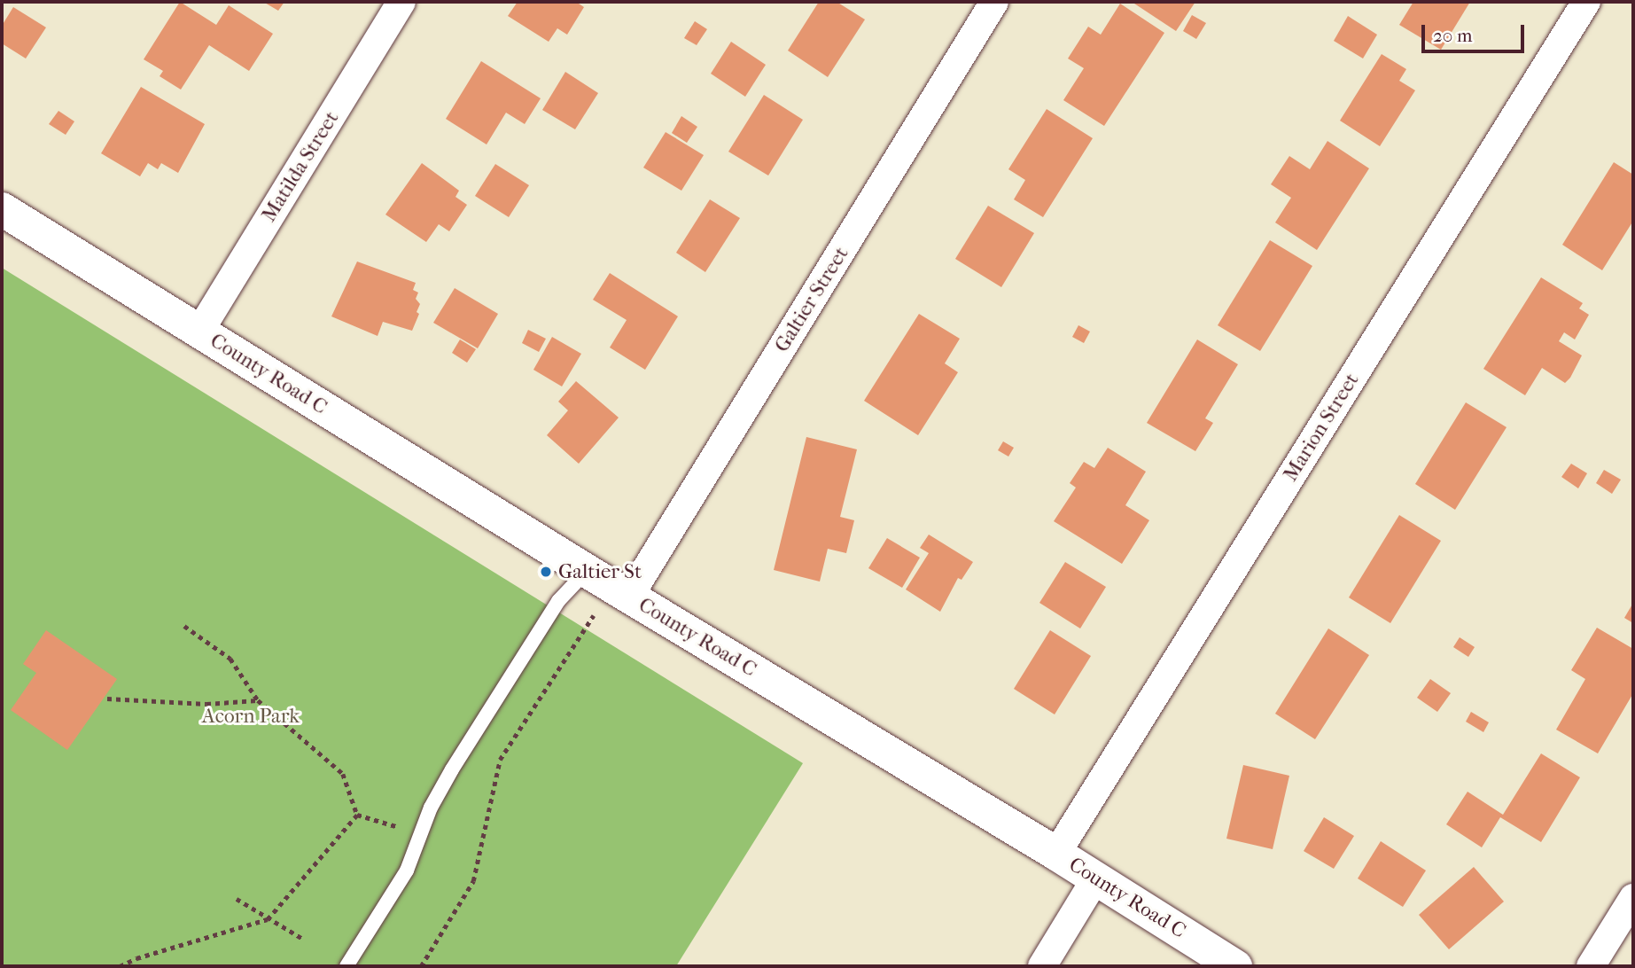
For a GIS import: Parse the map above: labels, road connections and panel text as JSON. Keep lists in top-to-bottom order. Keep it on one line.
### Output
{"streets":{"main road":["County Road C"],"street":["Matilda Street","Galtier Street","Marion Street"]},"crossings":[["Matilda Street","County Road C"],["Galtier Street","County Road C"],["County Road C","Marion Street"]],"parks":["Acorn Park"],"places":["Galtier St"],"scale_bar":"20 m"}
